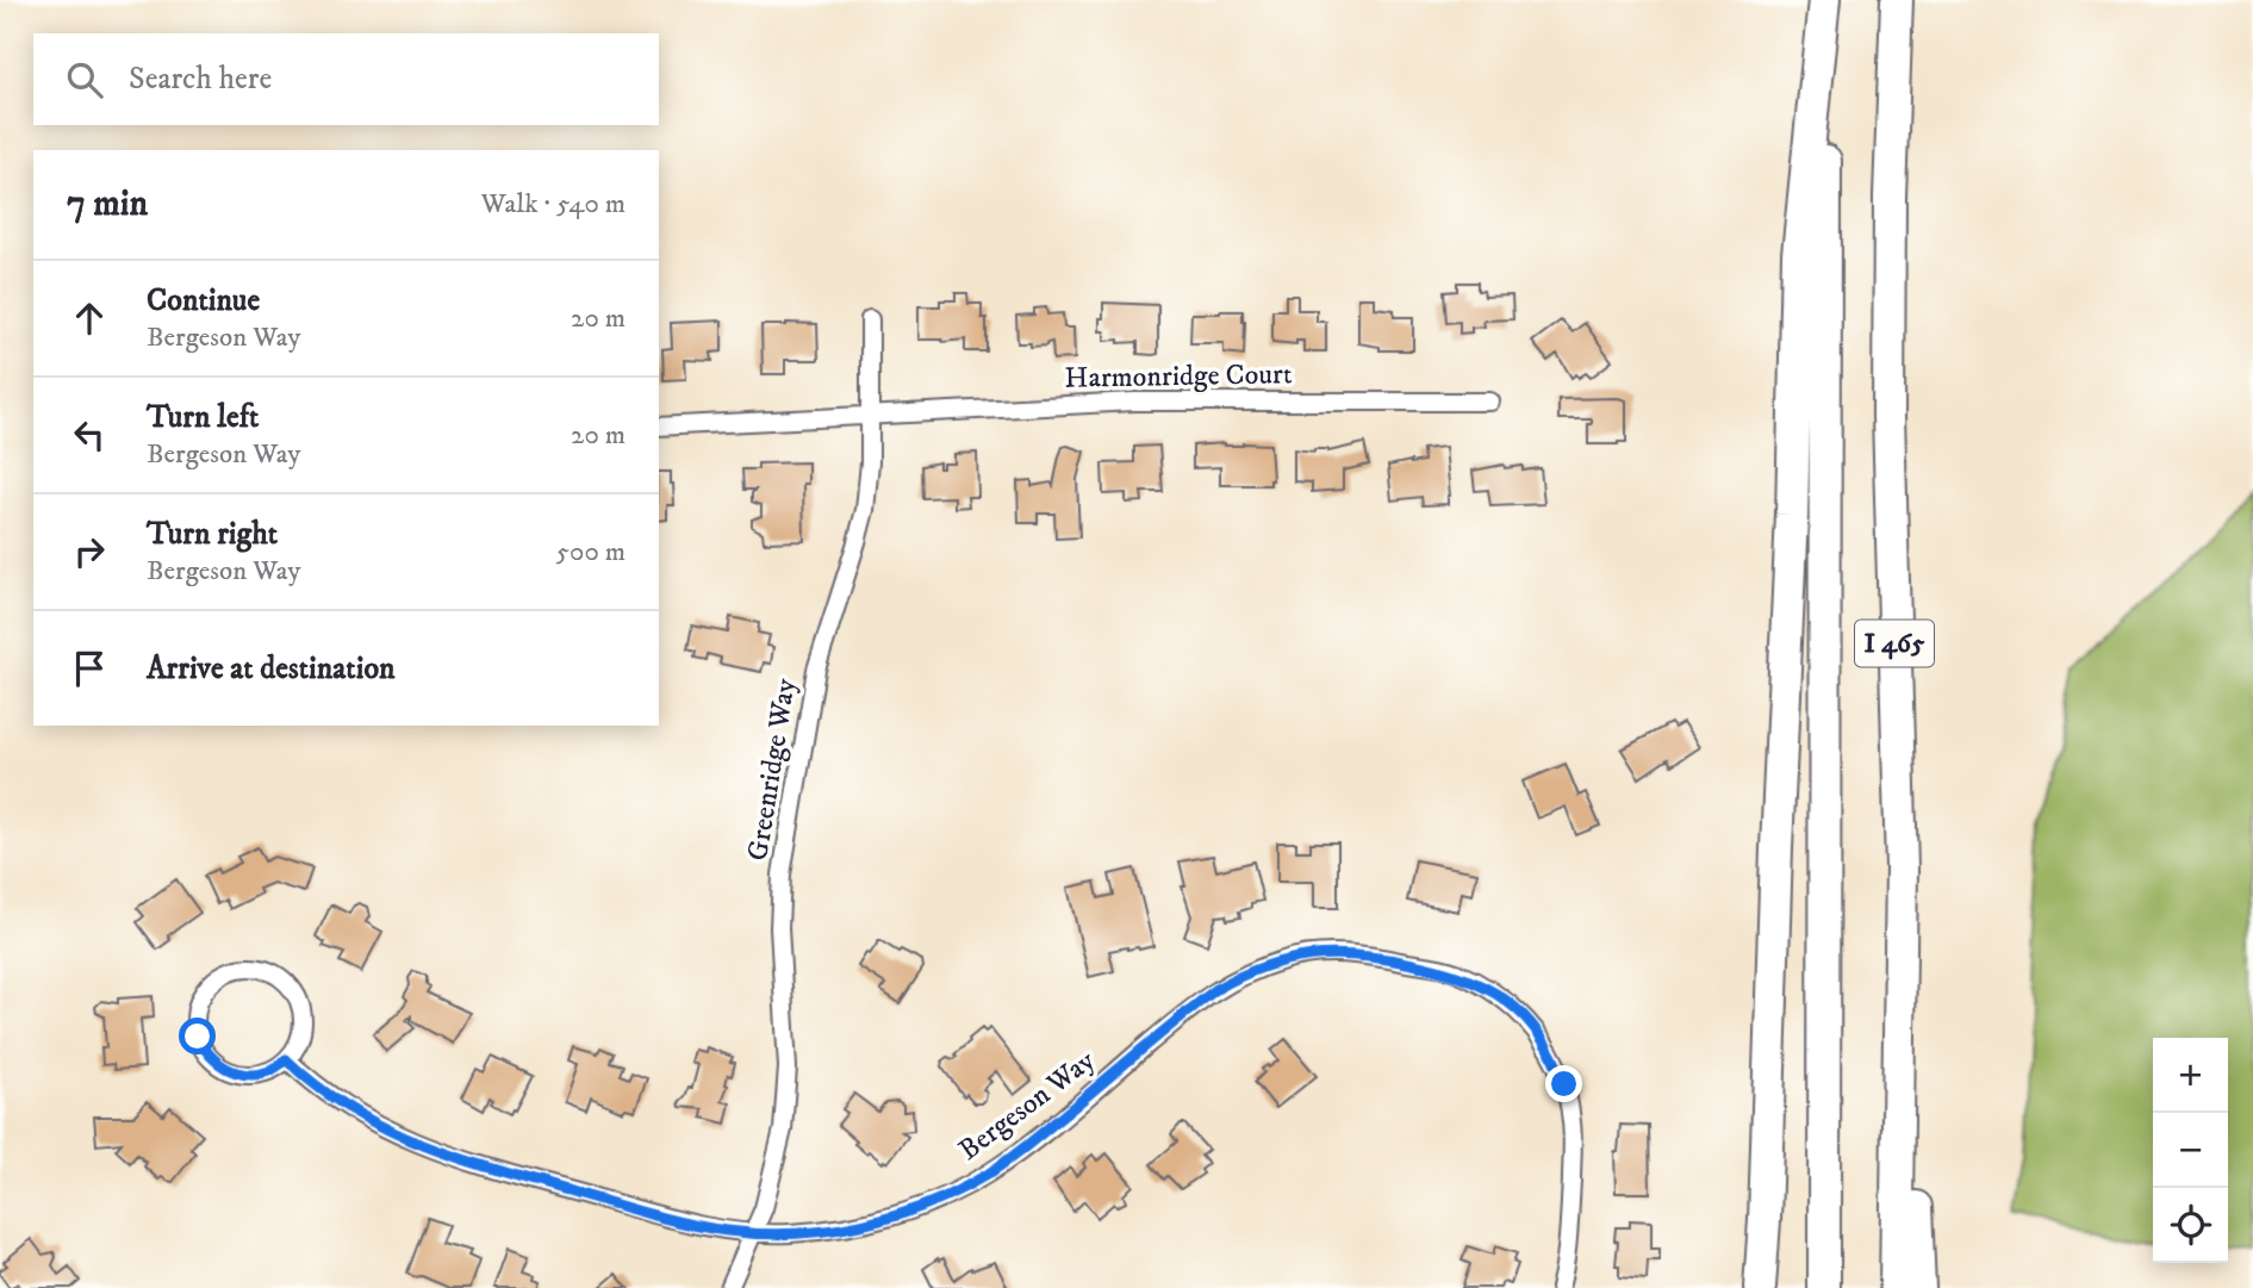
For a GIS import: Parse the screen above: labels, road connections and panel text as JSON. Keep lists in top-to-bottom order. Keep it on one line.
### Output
{"streets":{"highway":["I 465"],"street":["Harmonridge Court","Greenridge Way","Bergeson Way"]},"crossings":[["Harmonridge Court","Greenridge Way"],["Greenridge Way","Bergeson Way"]],"page":{"search":"Search here","heading":["7 min","Walk · 540 m"],"list":[["Continue","Bergeson Way","20 m"],["Turn left","Bergeson Way","20 m"],["Turn right","Bergeson Way","500 m"],"Arrive at destination"],"map_buttons":["+","−"]}}
